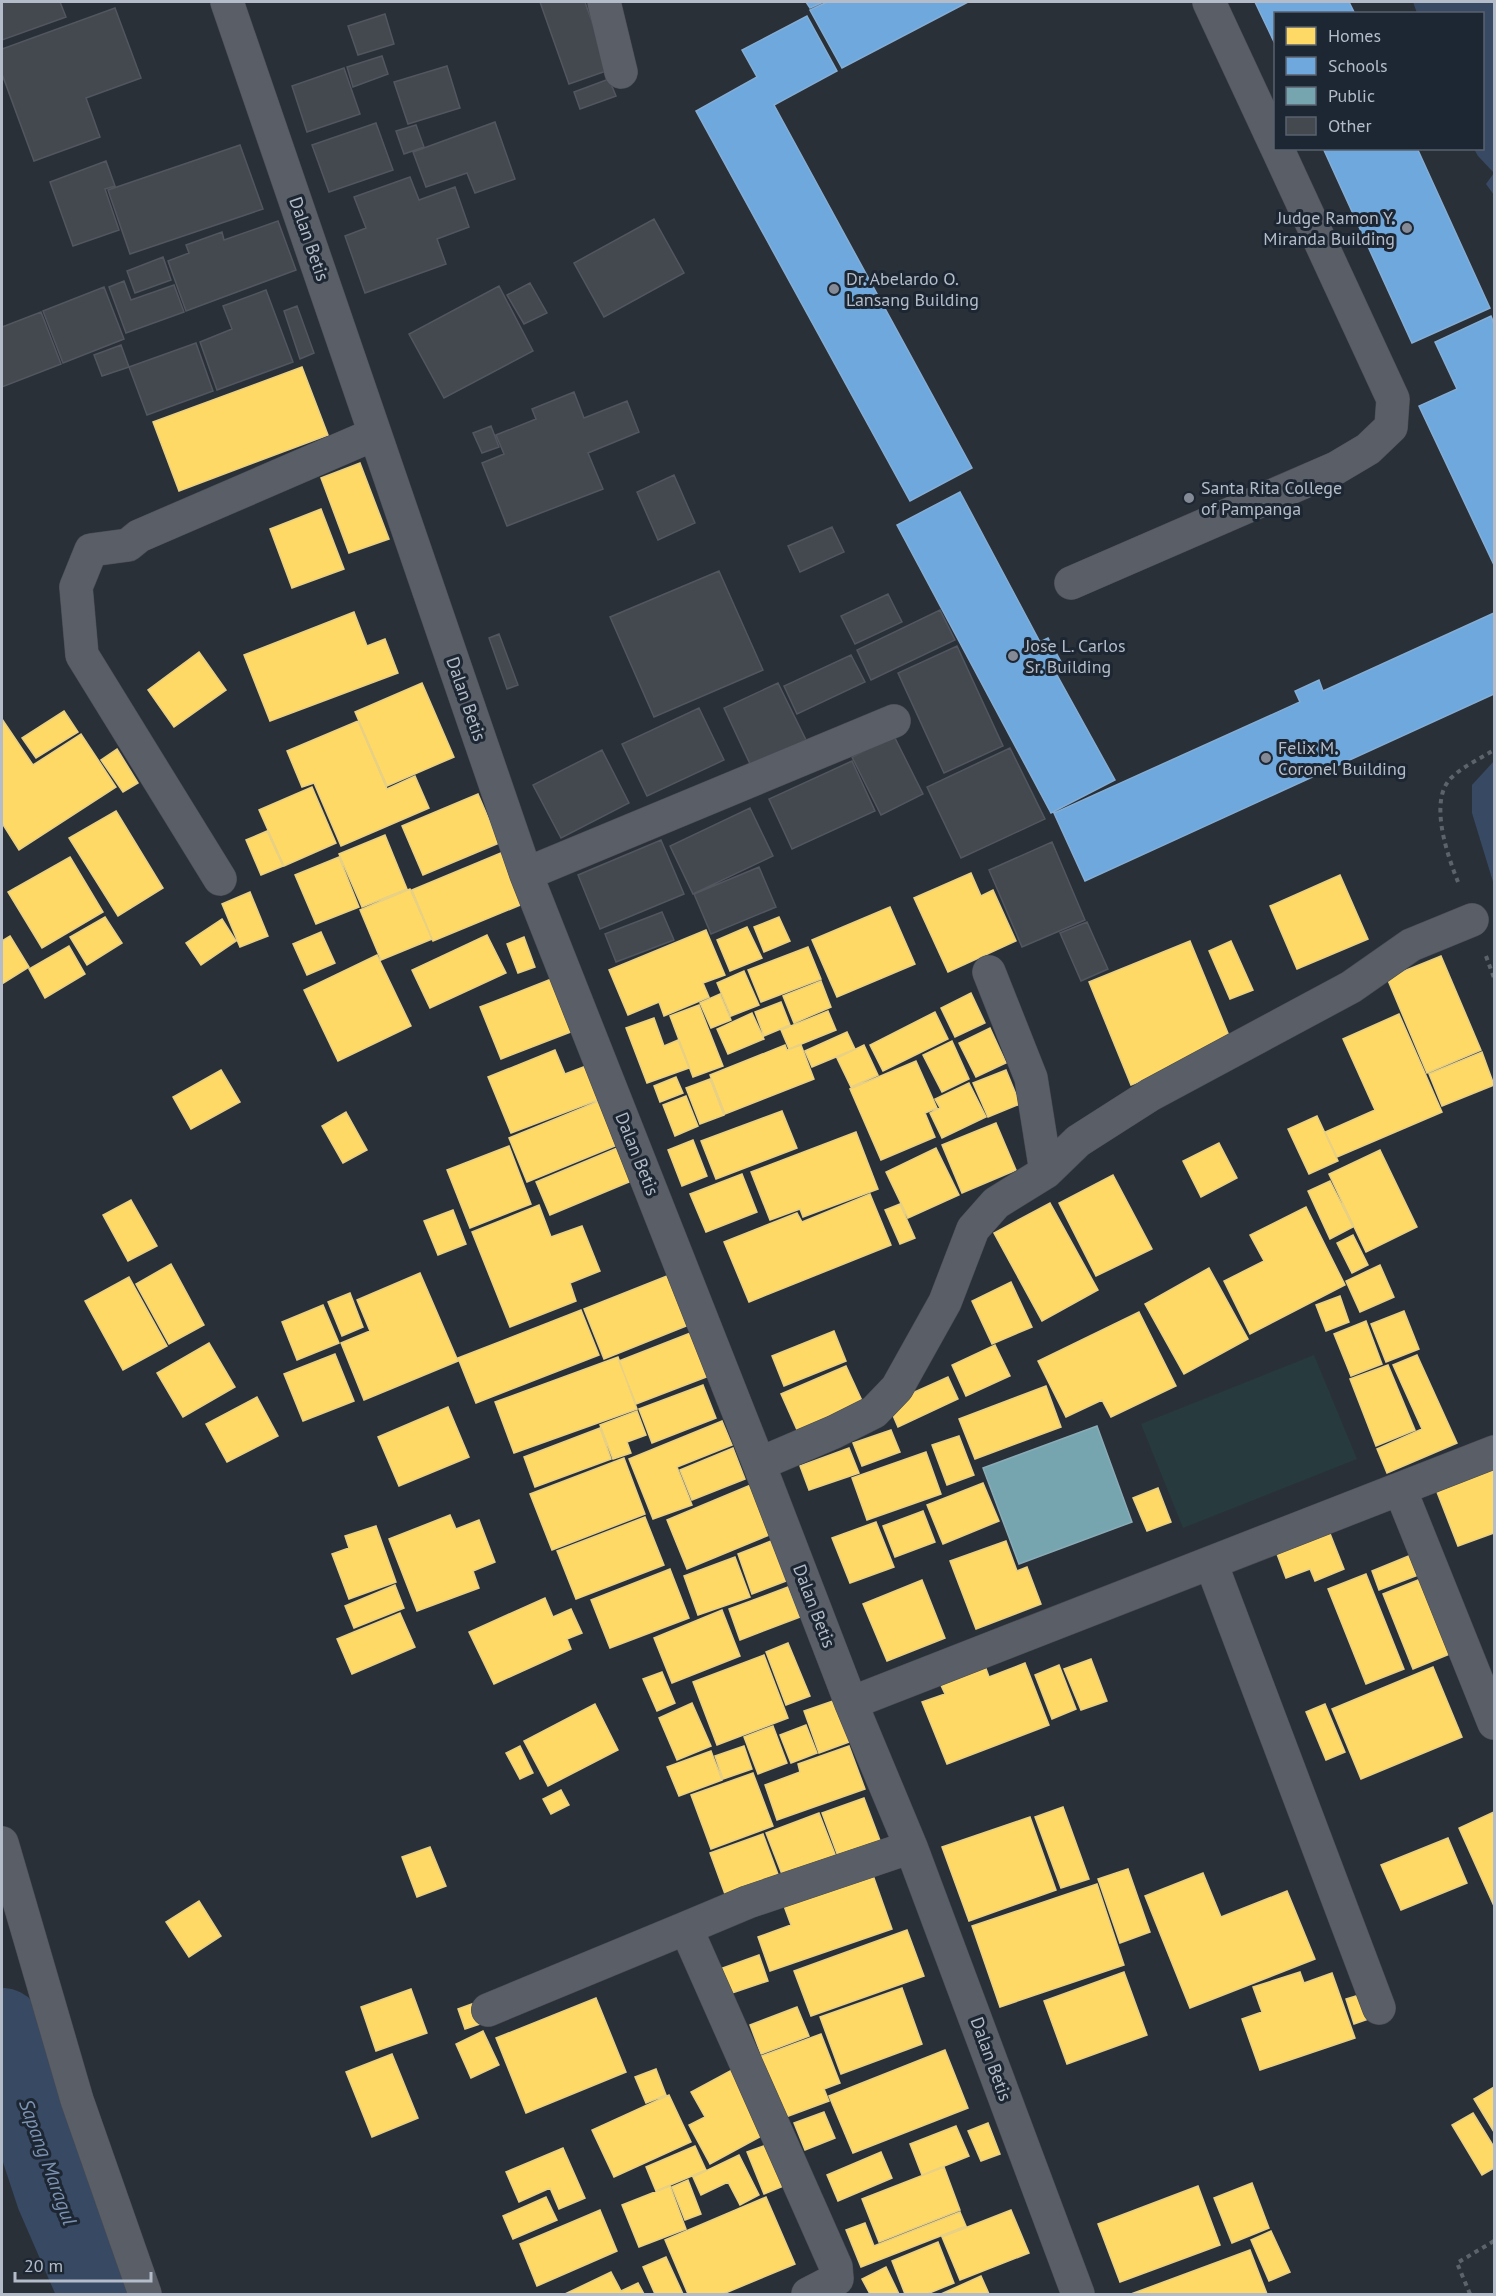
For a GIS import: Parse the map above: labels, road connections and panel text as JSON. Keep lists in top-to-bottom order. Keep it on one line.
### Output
{"streets":{"street":["Dalan Betis"]},"water":["Sapang Maragul"],"places":["Judge Ramon Y. Miranda Building","Dr. Abelardo O. Lansang Building","Santa Rita College of Pampanga","Jose L. Carlos Sr. Building","Felix M. Coronel Building"],"legend":["Homes","Schools","Public","Other"],"scale_bar":"20 m"}
